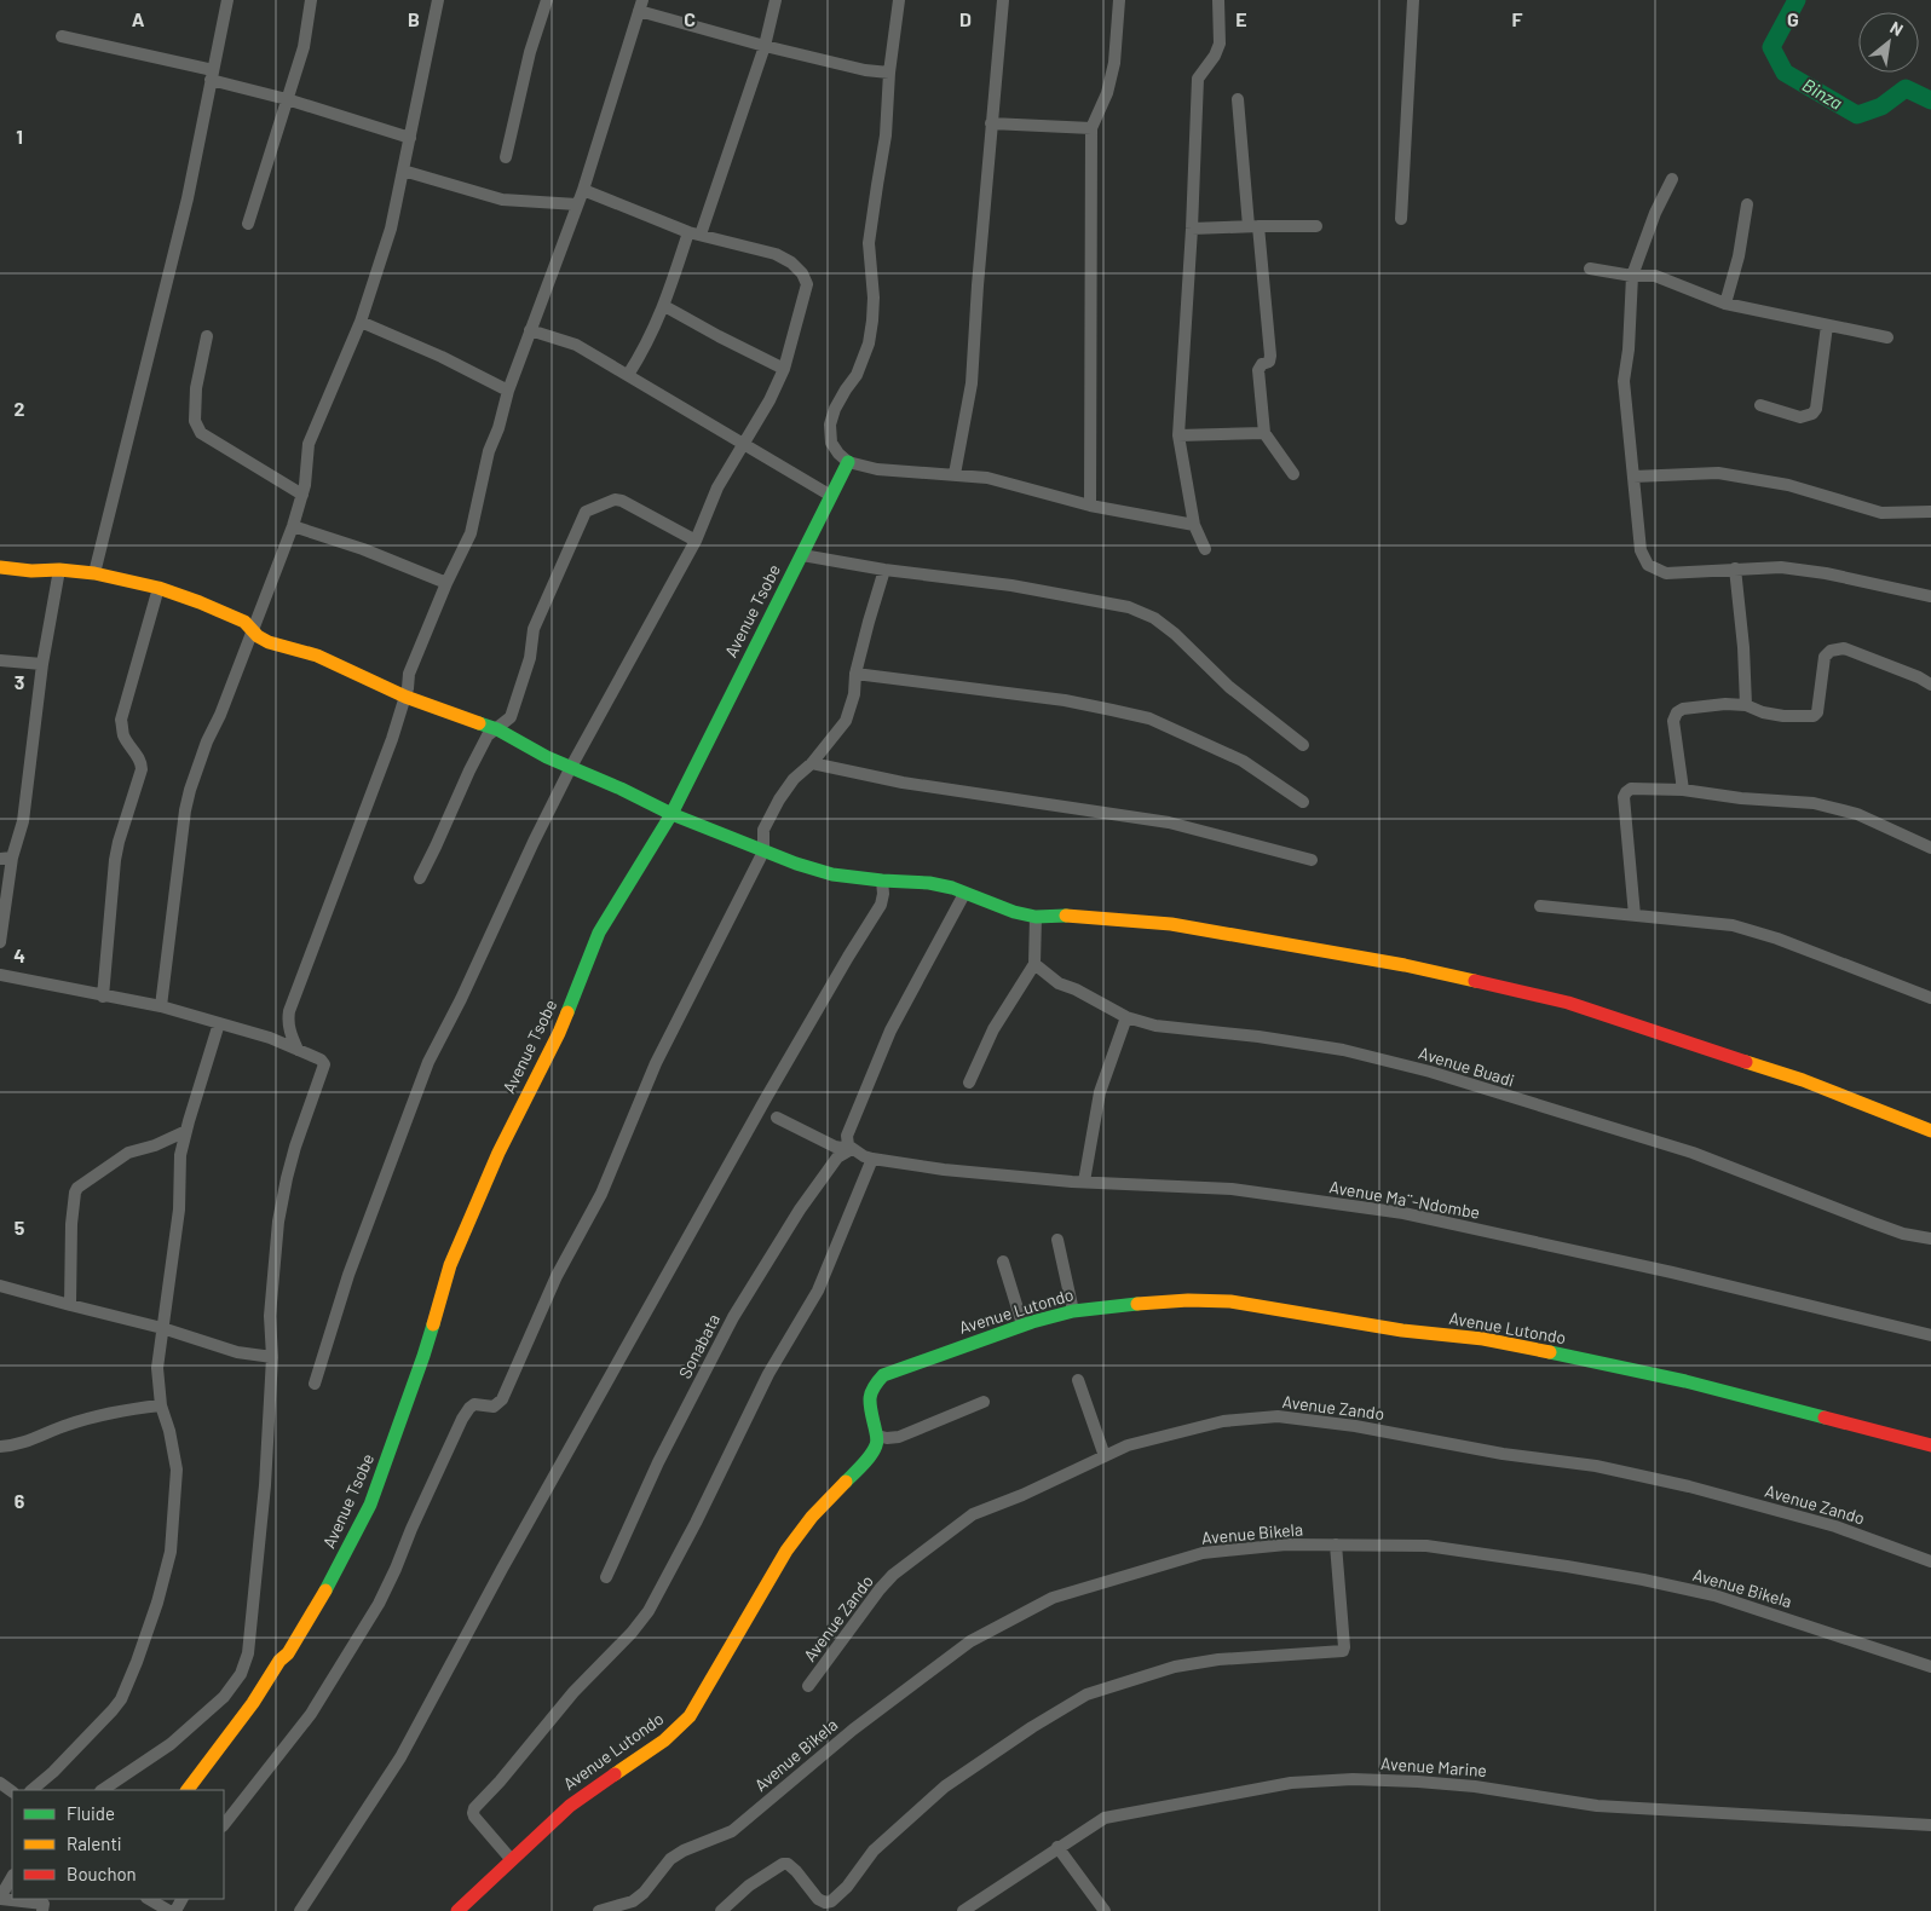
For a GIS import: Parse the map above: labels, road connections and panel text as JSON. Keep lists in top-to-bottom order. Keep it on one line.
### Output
{"streets":{"street":["Avenue Tsobe","Avenue Buadi","Avenue Ma¨-Ndombe","Avenue Lutondo","Sonabata","Avenue Zando","Avenue Bikela","Avenue Marine"]},"water":["Binza"],"legend":["Fluide","Ralenti","Bouchon"],"north":"top right","grid":{"columns":["A","B","C","D","E","F","G"],"rows":["1","2","3","4","5","6"]}}
